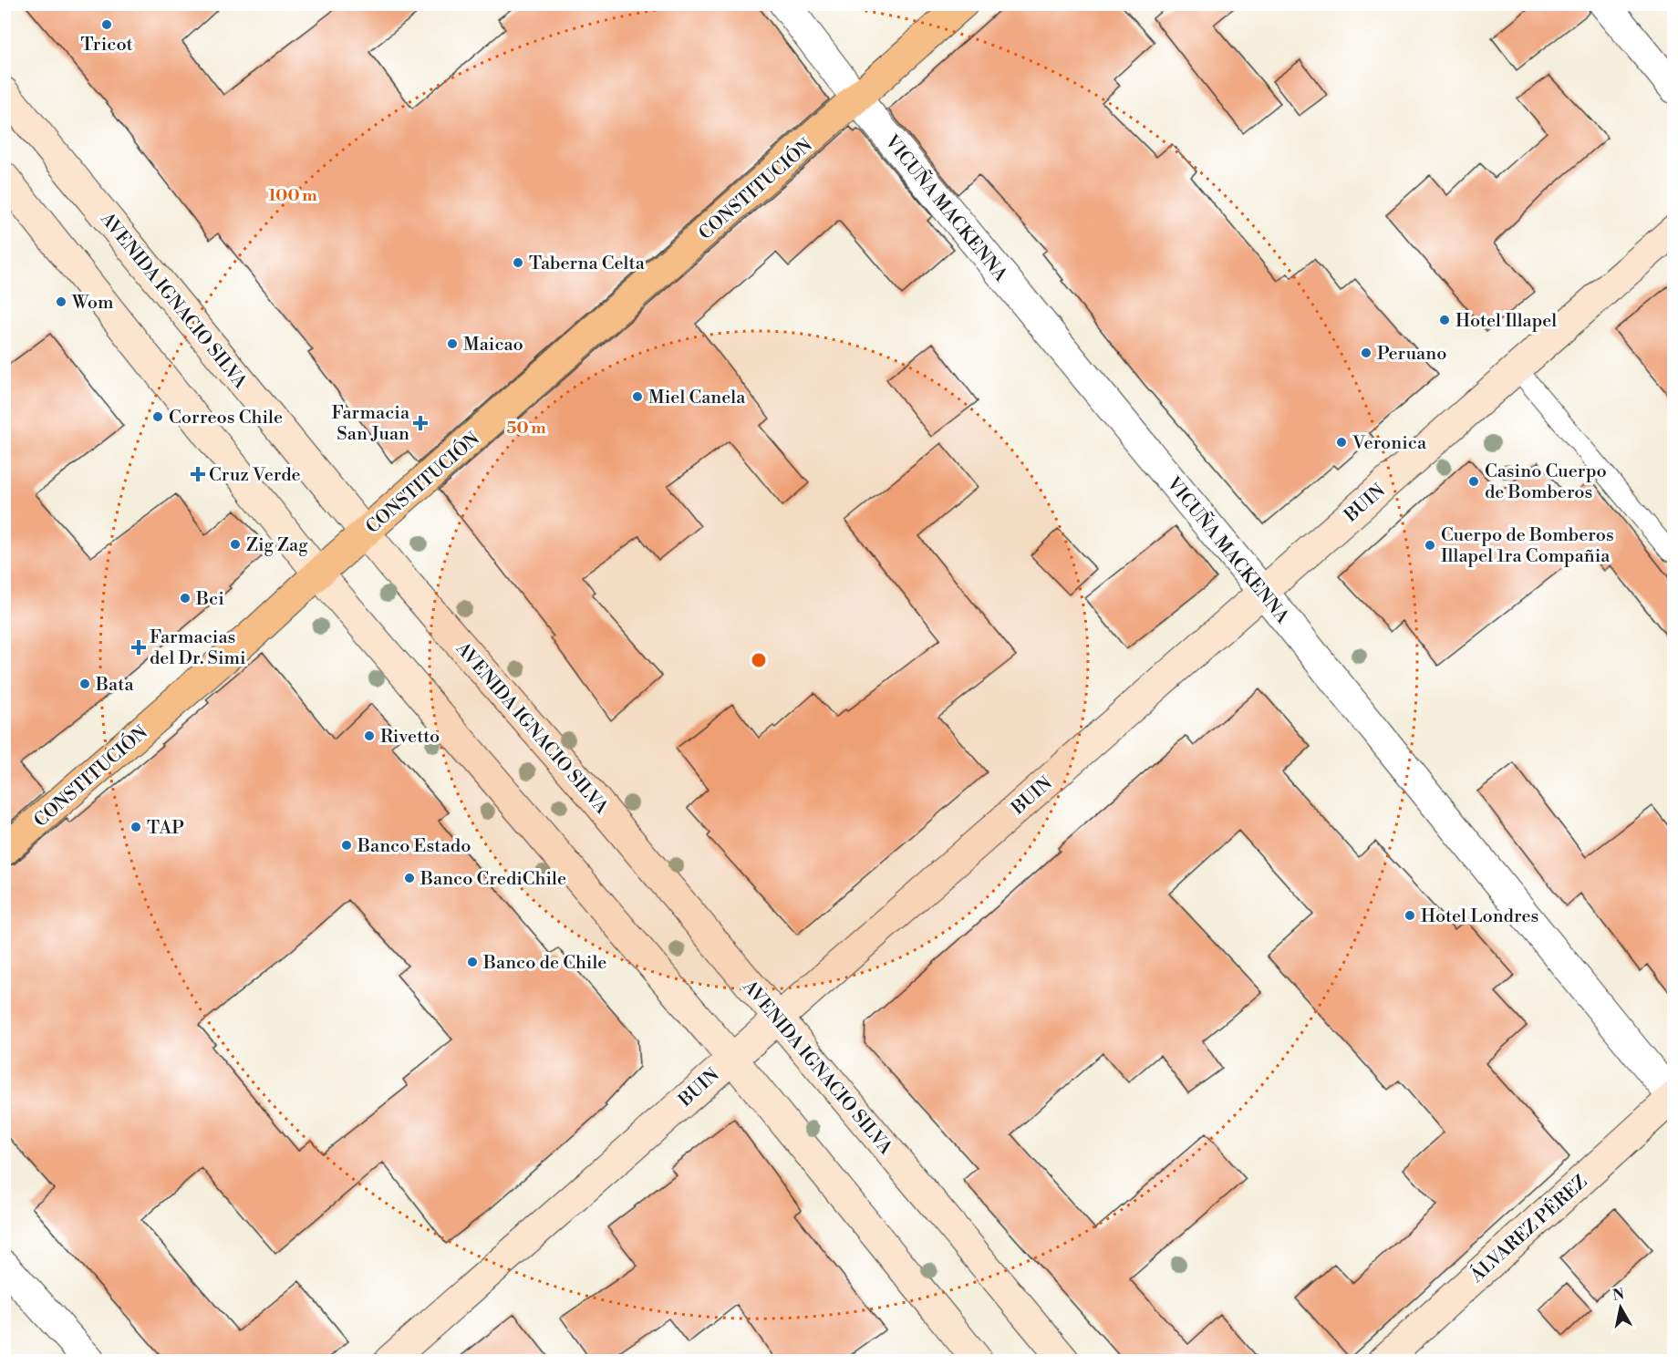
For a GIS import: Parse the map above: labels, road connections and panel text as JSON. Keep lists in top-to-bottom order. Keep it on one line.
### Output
{"streets":{"main road":["CONSTITUCIÓN","AVENIDA IGNACIO SILVA","BUIN","ÁLVAREZ PÉREZ"],"street":["VICUÑA MACKENNA"]},"crossings":[["CONSTITUCIÓN","VICUÑA MACKENNA"],["CONSTITUCIÓN","AVENIDA IGNACIO SILVA"],["VICUÑA MACKENNA","BUIN"],["VICUÑA MACKENNA","ÁLVAREZ PÉREZ"],["AVENIDA IGNACIO SILVA","BUIN"]],"places":{"other":["Tricot","Taberna Celta","Wom","Hotel Illapel","Maicao","Peruano","Miel Canela","Correos Chile","Veronica","Casino Cuerpo de Bomberos","Zig Zag","Cuerpo de Bomberos Illapel 1ra Compañia","Bci","Bata","Rivetto","TAP","Banco Estado","Banco CrediChile","Hotel Londres","Banco de Chile"],"health":["Farmacia San Juan","Cruz Verde","Farmacias del Dr. Simi"]},"north":"top","rings":["100 m","50 m"]}
